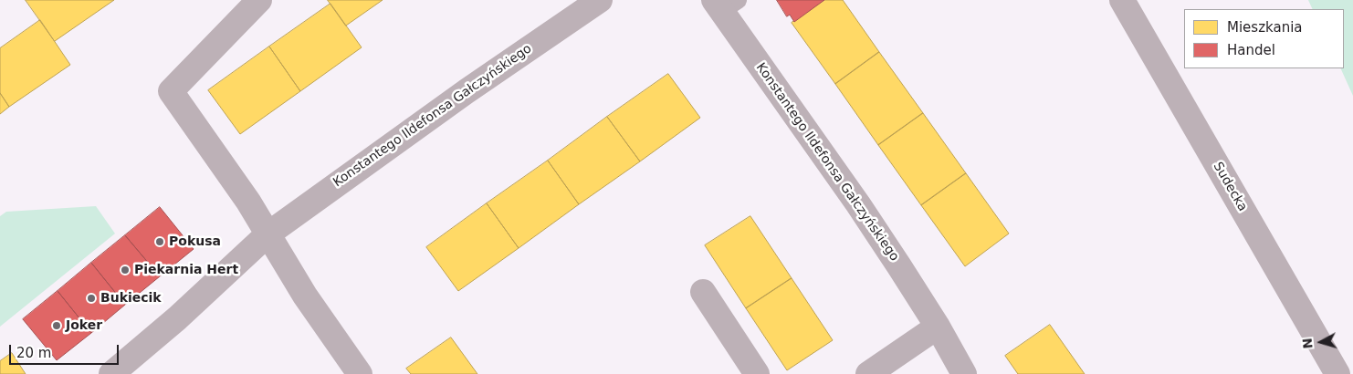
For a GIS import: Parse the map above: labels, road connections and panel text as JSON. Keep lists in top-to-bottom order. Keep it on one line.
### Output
{"streets":{"street":["Konstantego Ildefonsa Gałczyńskiego","Sudecka"]},"places":["Pokusa","Piekarnia Hert","Bukiecik","Joker"],"legend":["Mieszkania","Handel"],"scale_bar":"20 m","north":"left"}
